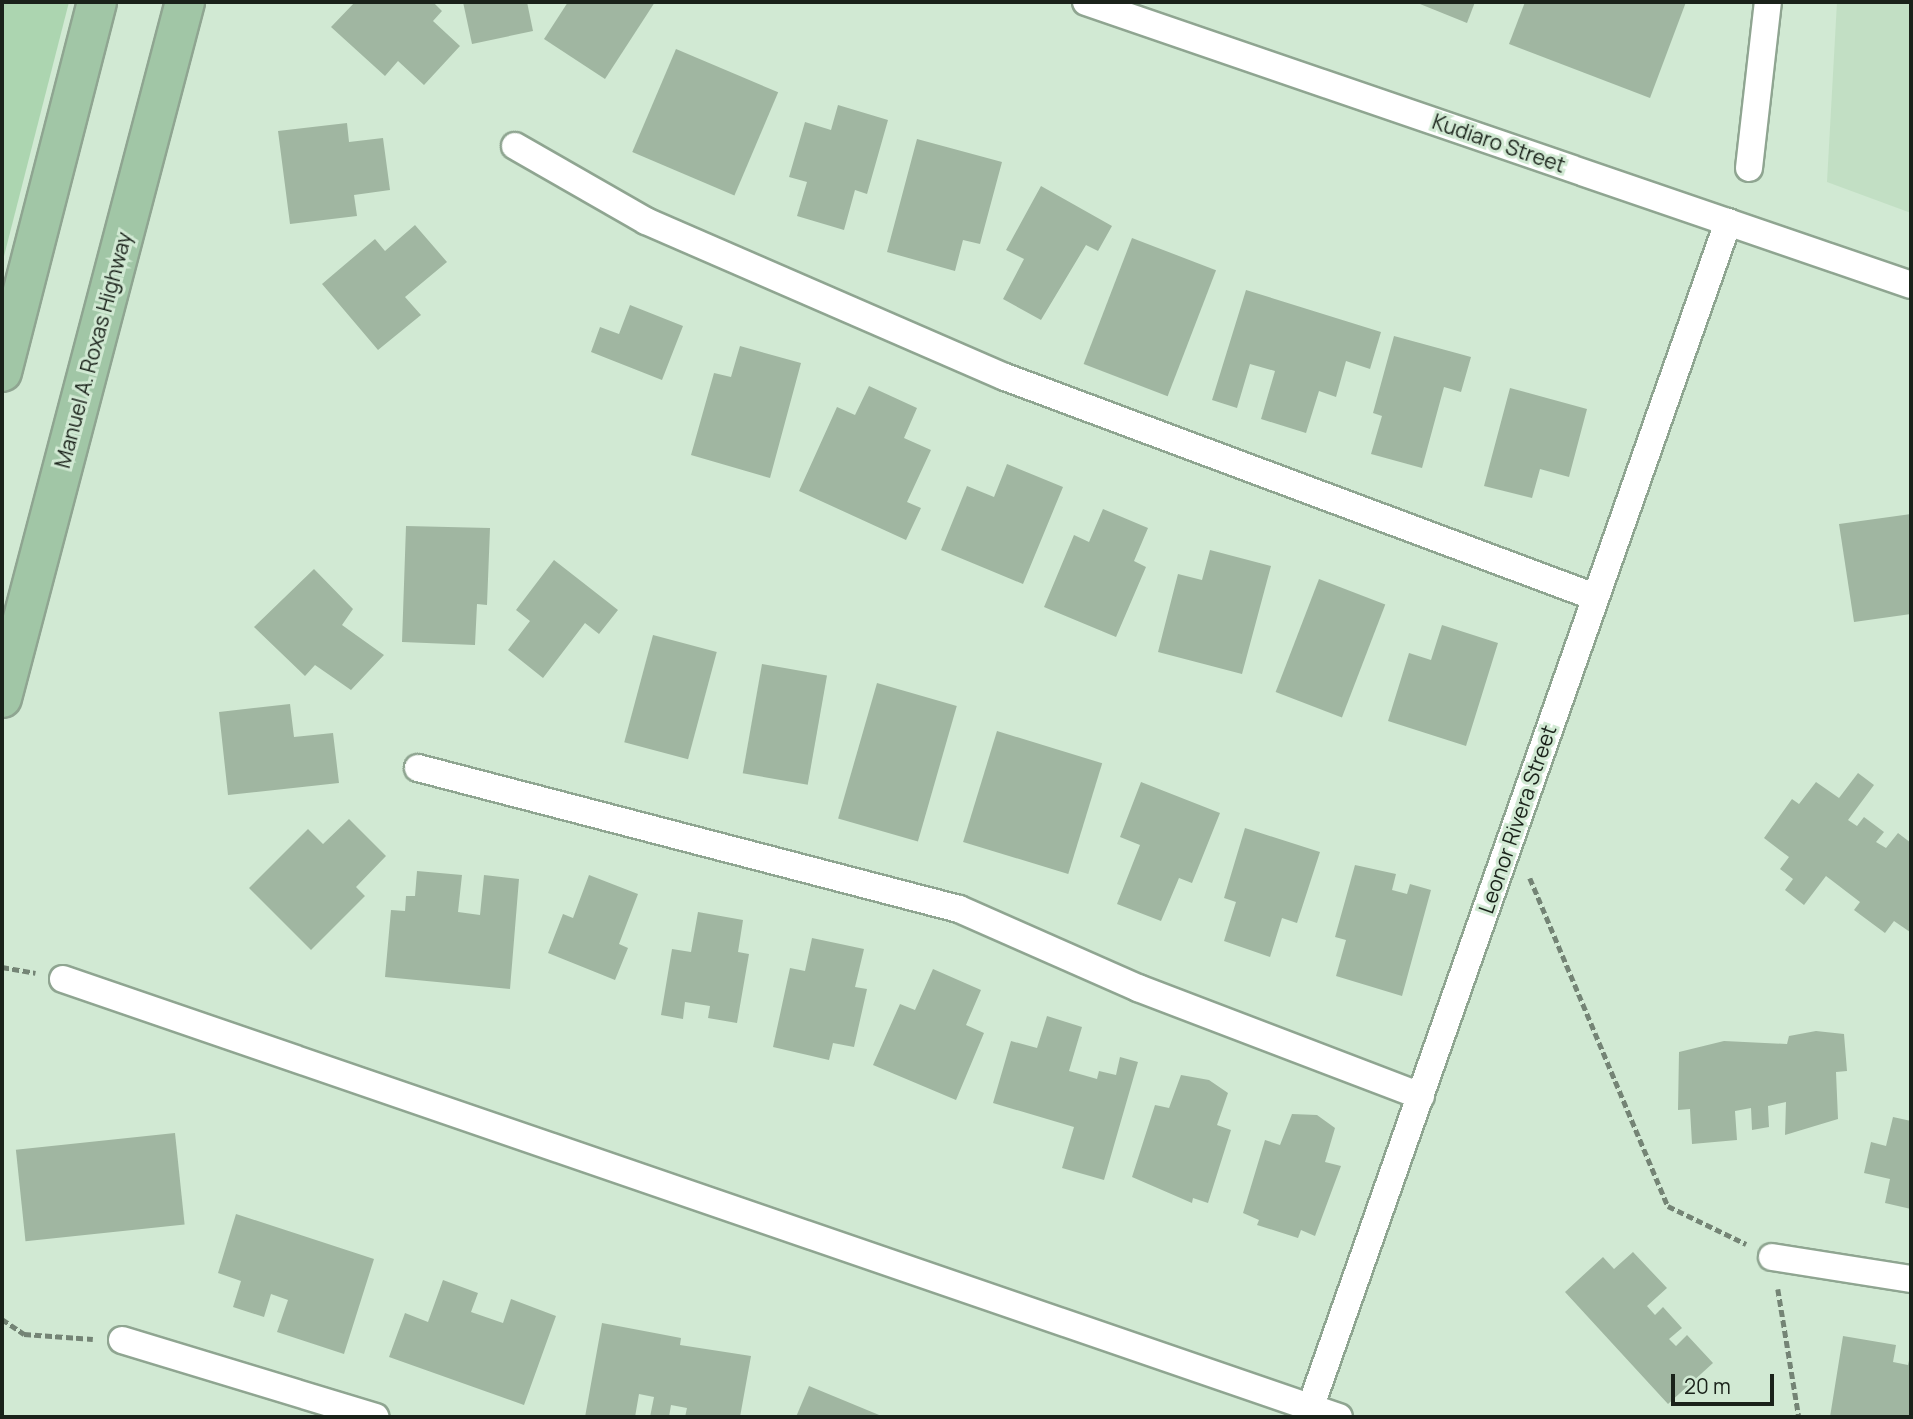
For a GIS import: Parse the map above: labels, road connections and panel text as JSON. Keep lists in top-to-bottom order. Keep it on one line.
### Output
{"streets":{"main road":["Manuel A. Roxas Highway"],"street":["Kudiaro Street","Leonor Rivera Street"]},"crossings":[["Kudiaro Street","Leonor Rivera Street"]],"scale_bar":"20 m"}
